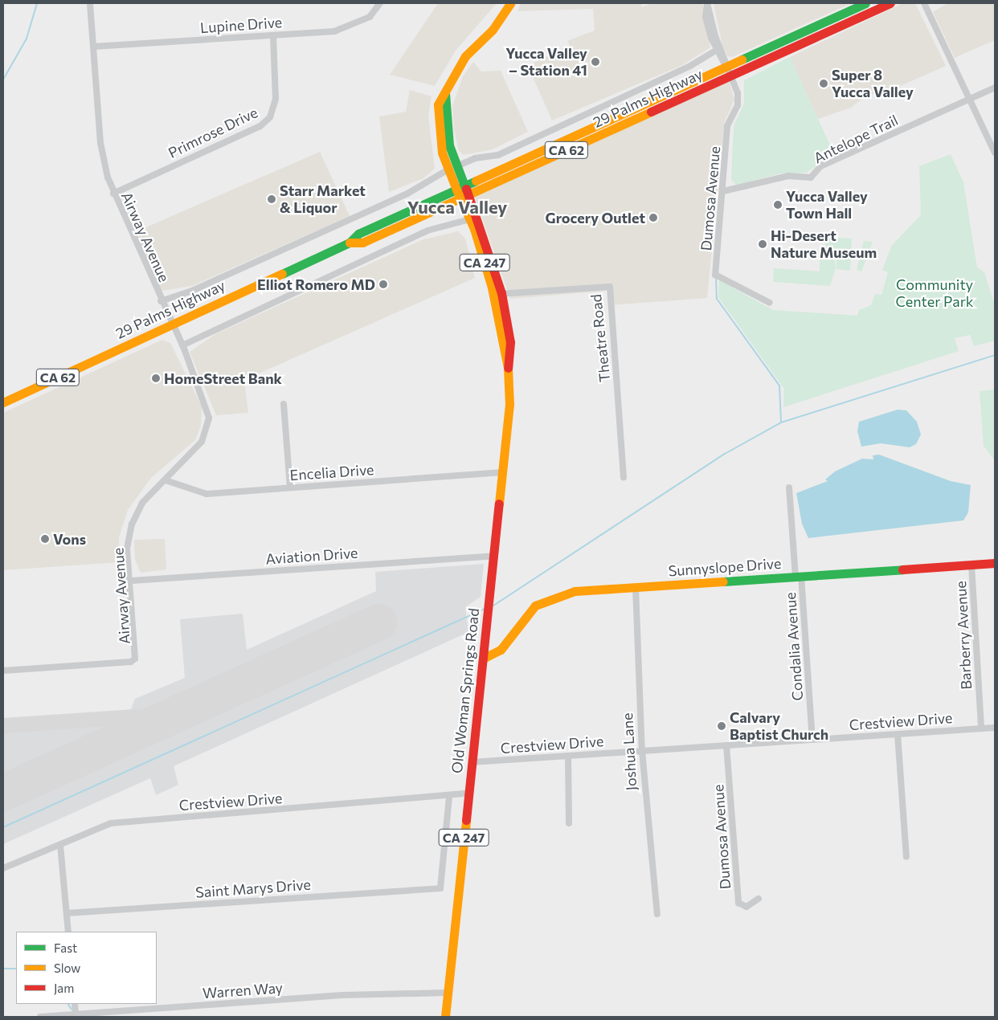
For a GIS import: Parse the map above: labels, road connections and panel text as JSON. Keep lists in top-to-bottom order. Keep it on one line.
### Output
{"streets":{"main road":["29 Palms Highway","CA 62","CA 247","Sunnyslope Drive","Old Woman Springs Road"],"street":["Lupine Drive","Primrose Drive","Antelope Trail","Dumosa Avenue","Airway Avenue","Theatre Road","Encelia Drive","Aviation Drive","Barberry Avenue","Condalia Avenue","Crestview Drive","Joshua Lane","Saint Marys Drive","Warren Way"]},"crossings":[["Lupine Drive","Primrose Drive"],["Lupine Drive","Airway Avenue"],["29 Palms Highway","Dumosa Avenue"],["29 Palms Highway","Airway Avenue"],["29 Palms Highway","Old Woman Springs Road"],["Primrose Drive","Airway Avenue"],["Antelope Trail","Dumosa Avenue"],["Dumosa Avenue","Crestview Drive"],["Airway Avenue","Encelia Drive"],["Airway Avenue","Aviation Drive"],["Theatre Road","Old Woman Springs Road"],["Encelia Drive","Old Woman Springs Road"],["Aviation Drive","Old Woman Springs Road"],["Sunnyslope Drive","Barberry Avenue"],["Sunnyslope Drive","Condalia Avenue"],["Sunnyslope Drive","Old Woman Springs Road"],["Sunnyslope Drive","Joshua Lane"],["Barberry Avenue","Crestview Drive"],["Condalia Avenue","Crestview Drive"],["Old Woman Springs Road","Crestview Drive"],["Old Woman Springs Road","Warren Way"],["Crestview Drive","Joshua Lane"],["Crestview Drive","Saint Marys Drive"]],"districts":["Yucca Valley"],"parks":["Community Center Park"],"places":["Yucca Valley – Station 41","Super 8 Yucca Valley","Starr Market & Liquor","Yucca Valley Town Hall","Grocery Outlet","Hi-Desert Nature Museum","Elliot Romero MD","HomeStreet Bank","Vons","Calvary Baptist Church"],"legend":["Fast","Slow","Jam"]}
